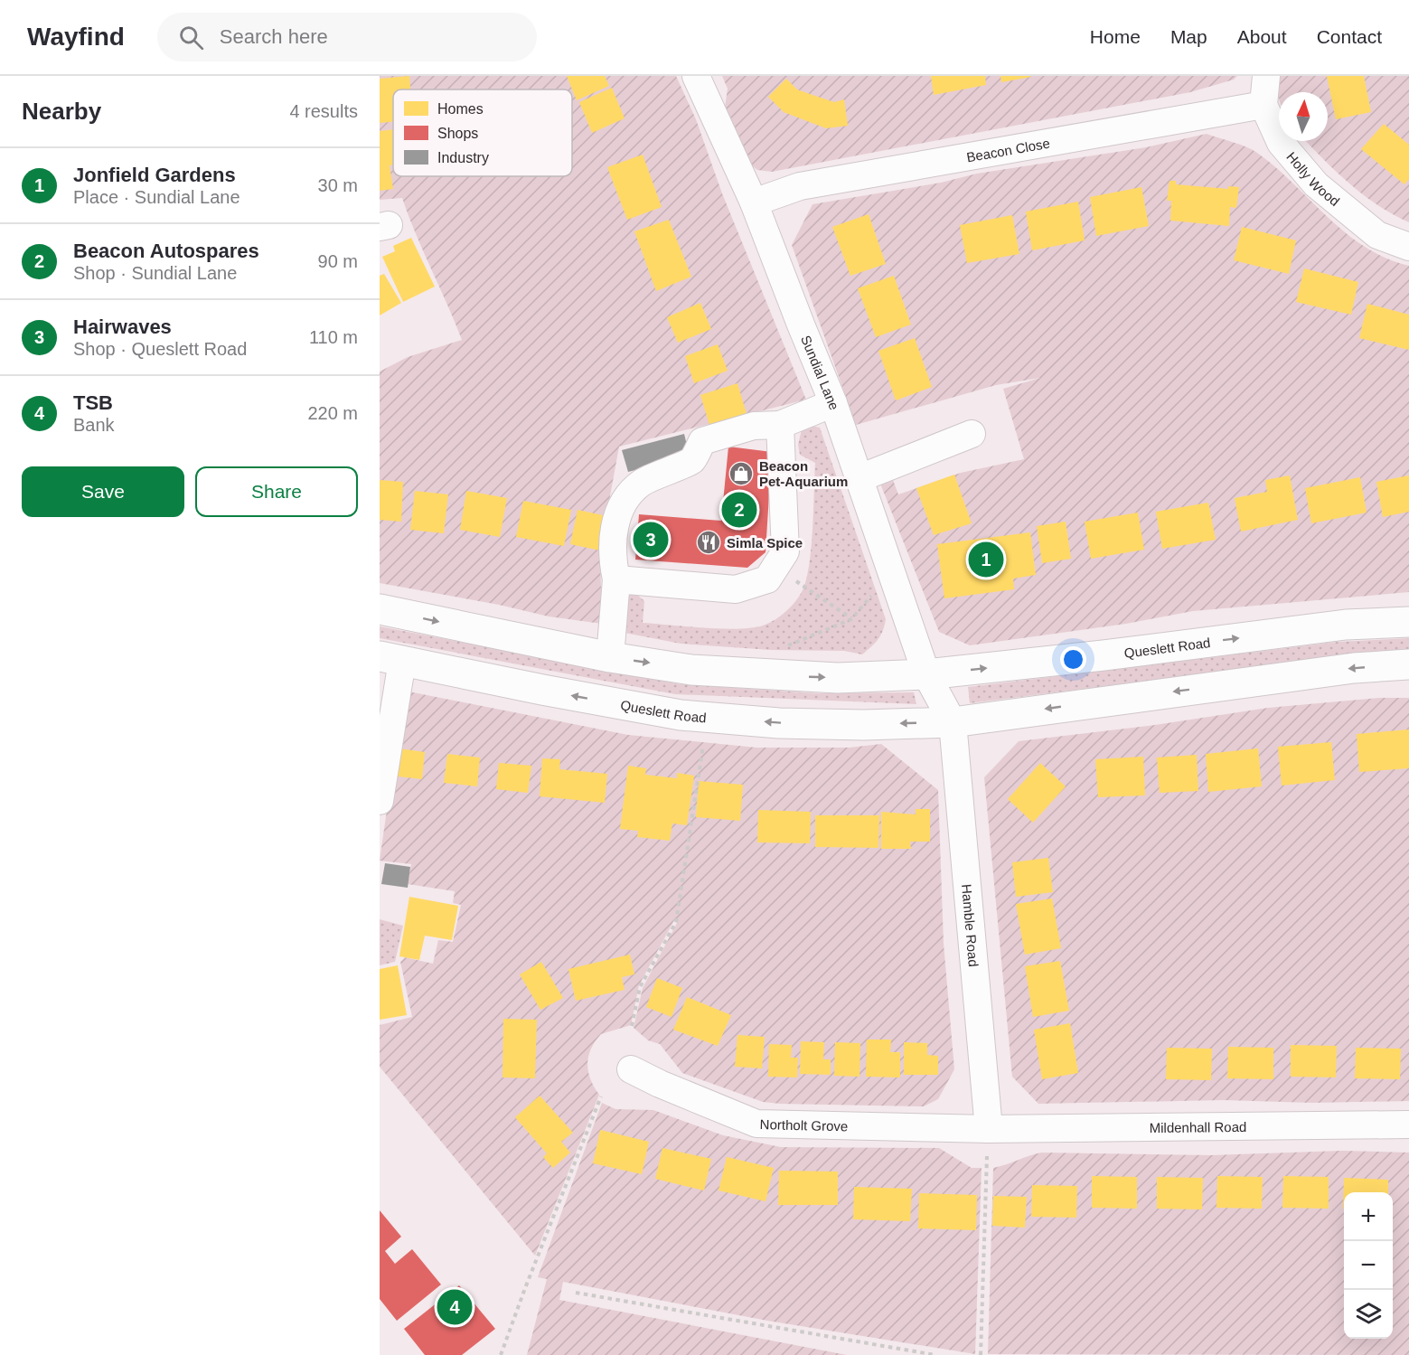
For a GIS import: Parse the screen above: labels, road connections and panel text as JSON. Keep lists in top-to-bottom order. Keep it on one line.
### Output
{"streets":{"highway":["Queslett Road"],"street":["Beacon Close","Holly Wood","Sundial Lane","Hamble Road","Northolt Grove","Mildenhall Road"]},"crossings":[["Beacon Close","Holly Wood"],["Beacon Close","Sundial Lane"],["Sundial Lane","Queslett Road"],["Queslett Road","Hamble Road"],["Hamble Road","Northolt Grove"],["Hamble Road","Mildenhall Road"],["Northolt Grove","Mildenhall Road"]],"places":{"shop":["Beacon Pet-Aquarium"],"restaurant":["Simla Spice"]},"legend":["Homes","Shops","Industry"],"north":"top","page":{"header":"Wayfind","search":"Search here","nav":["Home","Map","About","Contact"],"heading":["Nearby","4 results"],"list":[{"mark":"1","name":"Jonfield Gardens","note":"Place · Sundial Lane","value":"30 m"},{"mark":"2","name":"Beacon Autospares","note":"Shop · Sundial Lane","value":"90 m"},{"mark":"3","name":"Hairwaves","note":"Shop · Queslett Road","value":"110 m"},{"mark":"4","name":"TSB","note":"Bank","value":"220 m"}],"buttons":["Save","Share"],"pins":["2","3","1","4"],"map_buttons":["+","−"]}}
